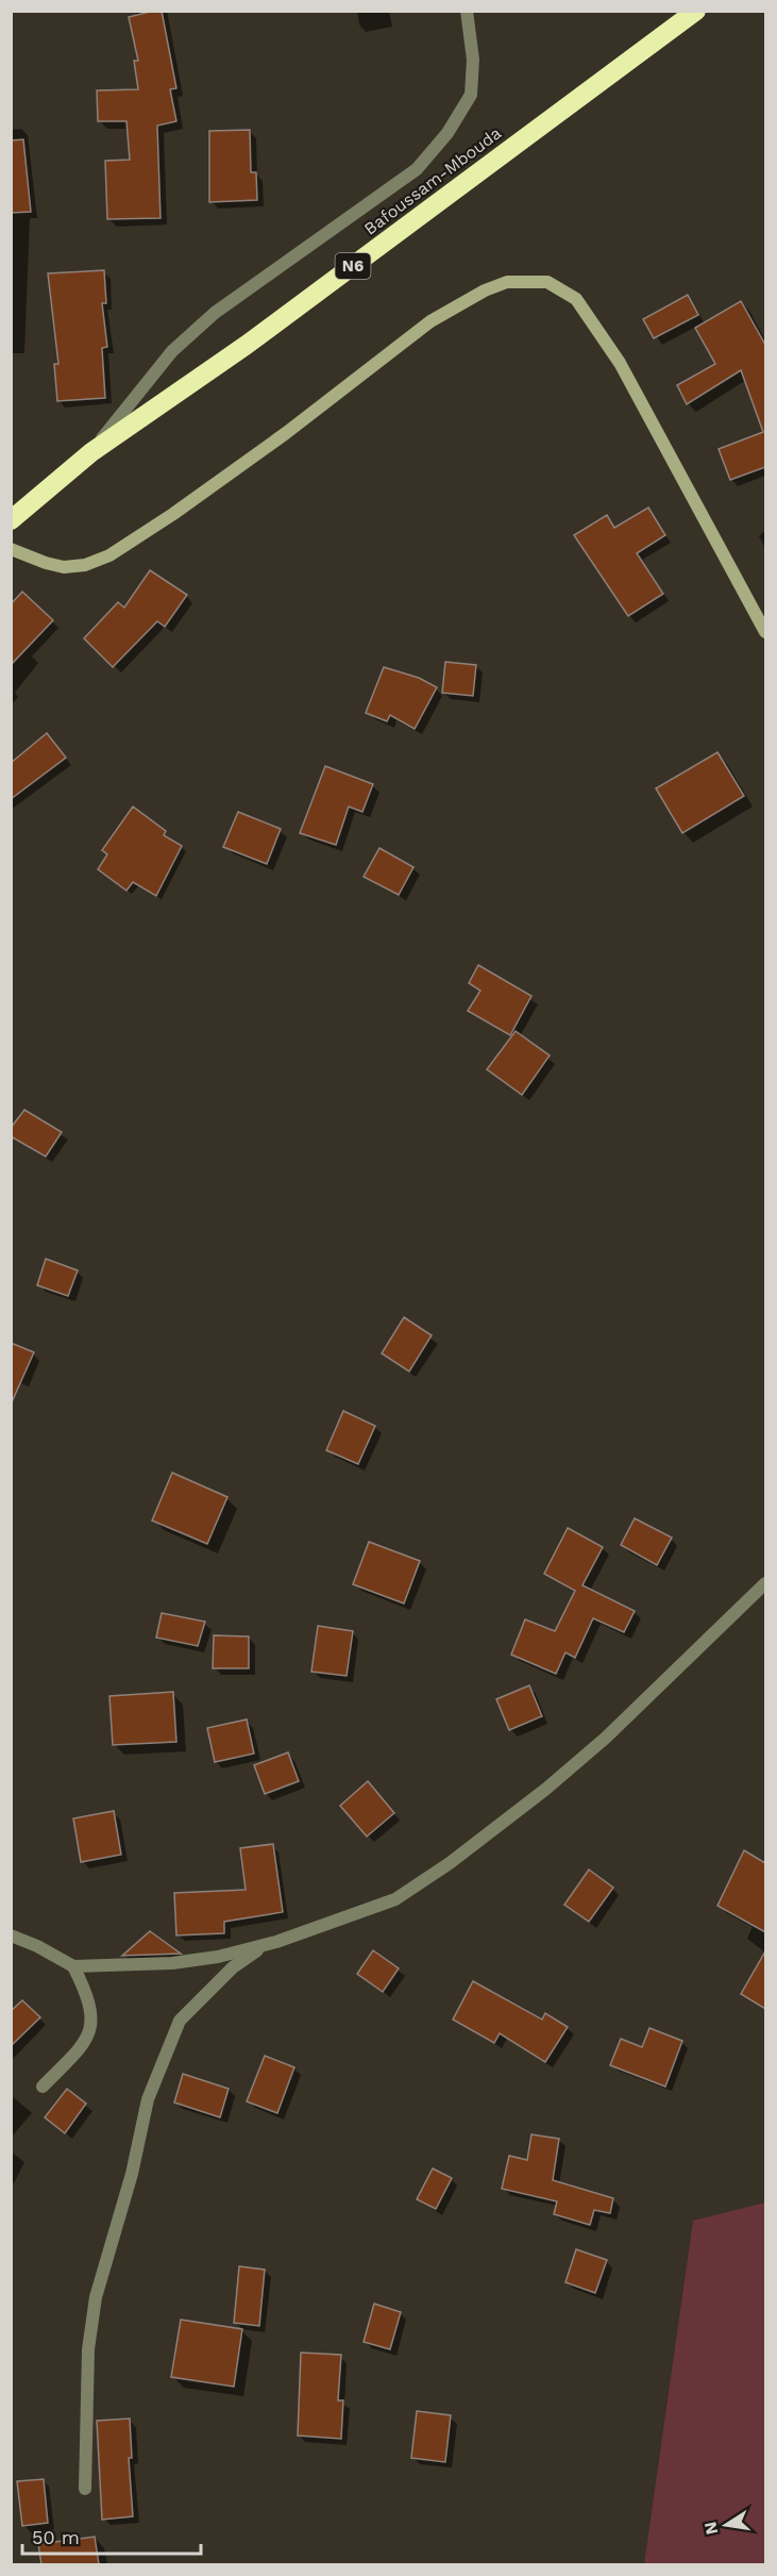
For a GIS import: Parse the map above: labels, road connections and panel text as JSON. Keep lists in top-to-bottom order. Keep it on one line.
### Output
{"streets":{"highway":["Bafoussam-Mbouda","N6"]},"scale_bar":"50 m","north":"left"}
